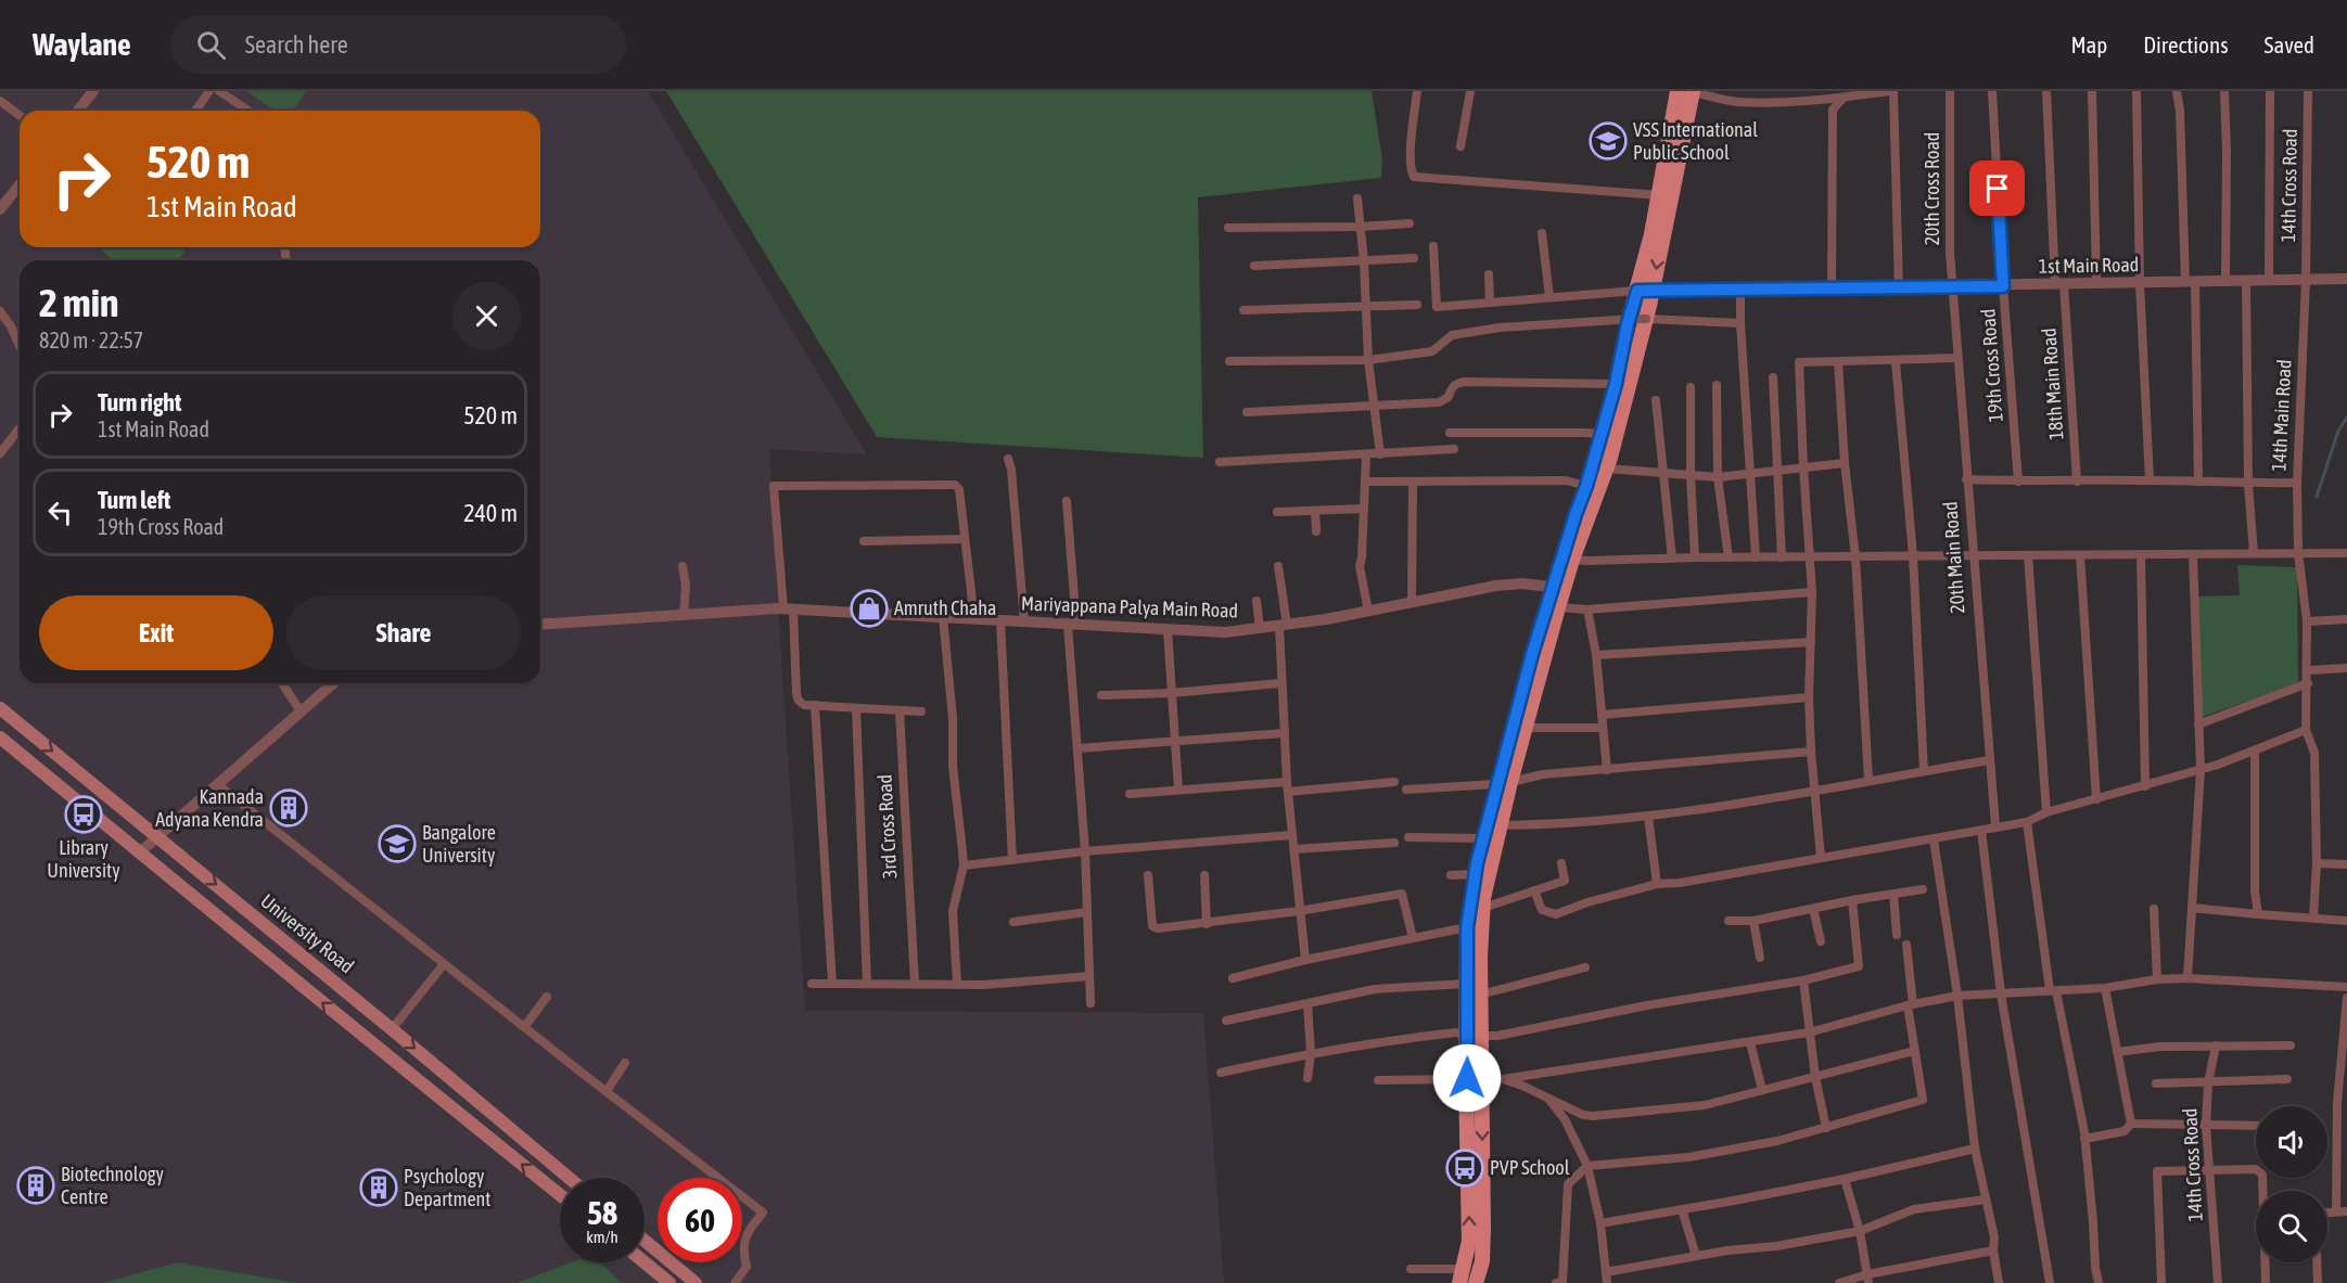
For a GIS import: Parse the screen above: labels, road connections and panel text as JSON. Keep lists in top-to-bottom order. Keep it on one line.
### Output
{"streets":{"main road":["University Road"],"street":["14th Cross Road","20th Cross Road","1st Main Road","19th Cross Road","18th Main Road","14th Main Road","20th Main Road","Mariyappana Palya Main Road","3rd Cross Road"]},"crossings":[["14th Cross Road","1st Main Road"],["14th Cross Road","14th Main Road"],["20th Cross Road","1st Main Road"],["20th Cross Road","20th Main Road"],["1st Main Road","19th Cross Road"],["1st Main Road","18th Main Road"],["1st Main Road","14th Main Road"],["1st Main Road","20th Main Road"]],"places":{"school or university":["VSS International Public School","Bangalore University"],"shop":["Amruth Chaha"],"building":["Kannada Adyana Kendra","Biotechnology Centre","Psychology Department"],"bus stop":["Library University","PVP School"]},"page":{"header":"Waylane","search":"Search here","nav":["Map","Directions","Saved"],"turn":["520 m","1st Main Road"],"heading":["2 min","820 m · 22:57"],"list":[{"name":"Turn right","note":"1st Main Road","value":"520 m"},{"name":"Turn left","note":"19th Cross Road","value":"240 m"}],"buttons":["Exit","Share"],"speed":"58 km/h","limit":"60"}}
